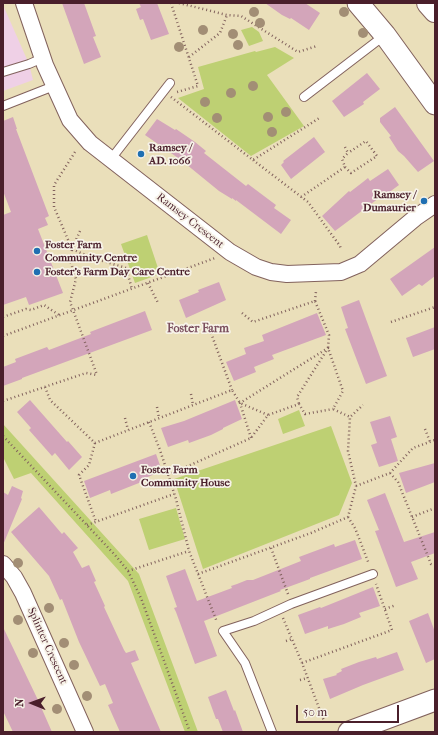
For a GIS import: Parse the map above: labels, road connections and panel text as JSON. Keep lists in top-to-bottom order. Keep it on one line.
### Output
{"streets":{"street":["Ramsey Crescent","Splinter Crescent"]},"districts":["Foster Farm"],"places":["Ramsey / AD. 1066","Ramsey / Dumaurier","Foster Farm Community Centre","Foster's Farm Day Care Centre","Foster Farm Community House"],"scale_bar":"50 m","north":"left"}
